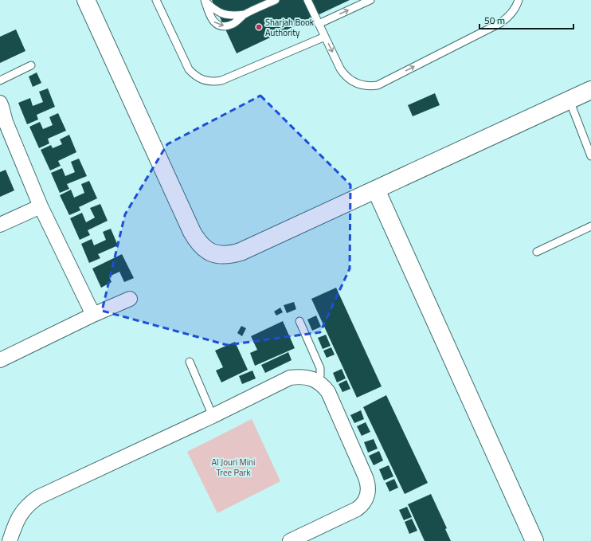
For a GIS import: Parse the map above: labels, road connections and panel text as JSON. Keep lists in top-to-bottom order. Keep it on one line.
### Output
{"parks":["Al Jouri Mini Tree Park"],"places":["Sharjah Book Authority"],"scale_bar":"50 m"}
